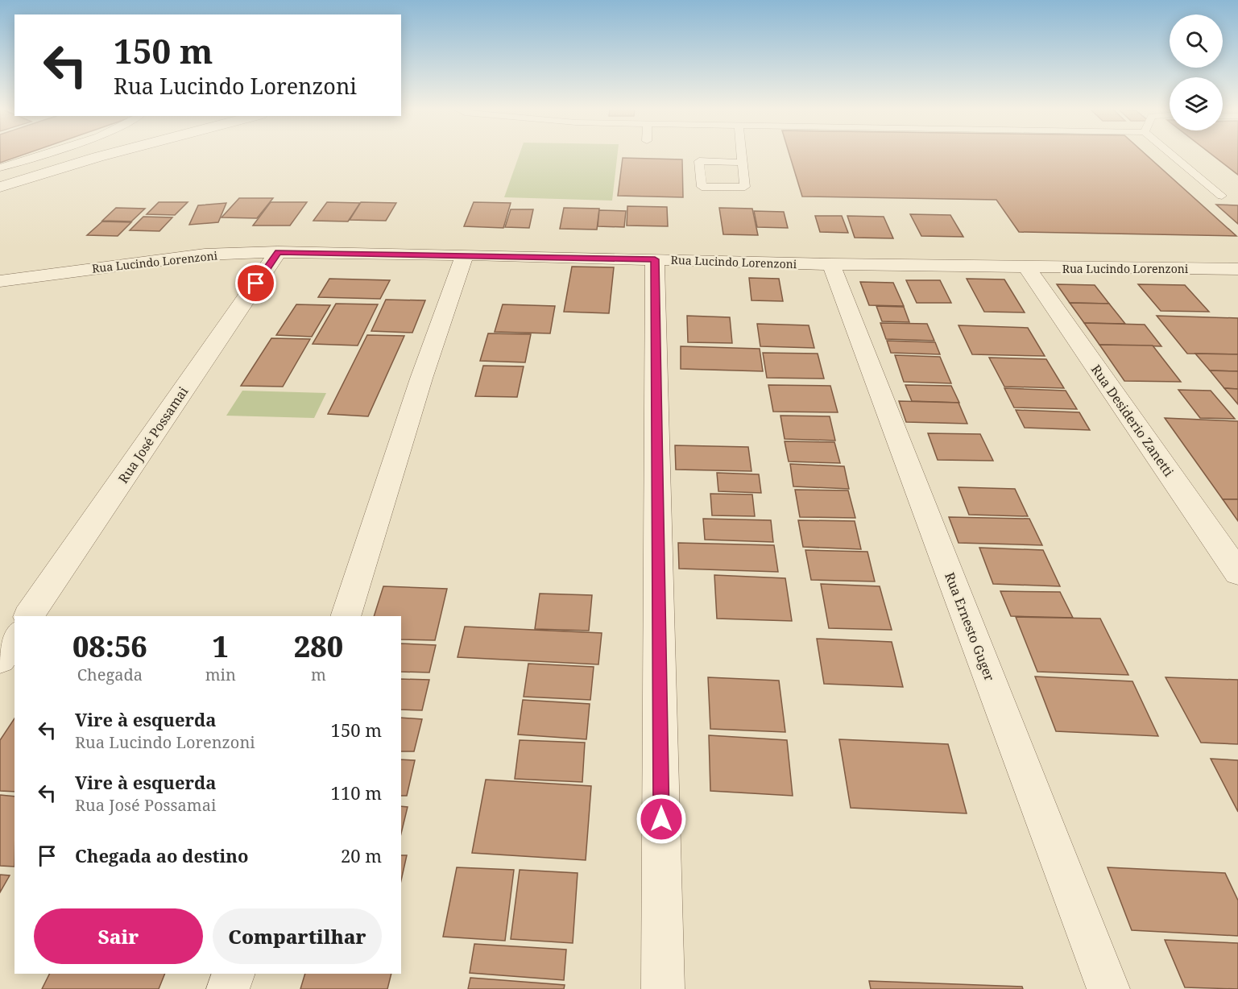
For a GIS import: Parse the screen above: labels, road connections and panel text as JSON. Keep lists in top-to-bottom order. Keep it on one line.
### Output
{"streets":{"street":["Rua Lucindo Lorenzoni","Rua Desiderio Zanetti","Rua José Possamai","Rua Ernesto Guger"]},"crossings":[["Rua Lucindo Lorenzoni","Rua Desiderio Zanetti"],["Rua Lucindo Lorenzoni","Rua José Possamai"],["Rua Lucindo Lorenzoni","Rua Ernesto Guger"]],"page":{"turn":["150 m","Rua Lucindo Lorenzoni"],"eta":["08:56","Chegada","1","min","280","m"],"list":[{"name":"Vire à esquerda","note":"Rua Lucindo Lorenzoni","value":"150 m"},{"name":"Vire à esquerda","note":"Rua José Possamai","value":"110 m"},{"name":"Chegada ao destino","value":"20 m"}],"buttons":["Sair","Compartilhar"]}}
